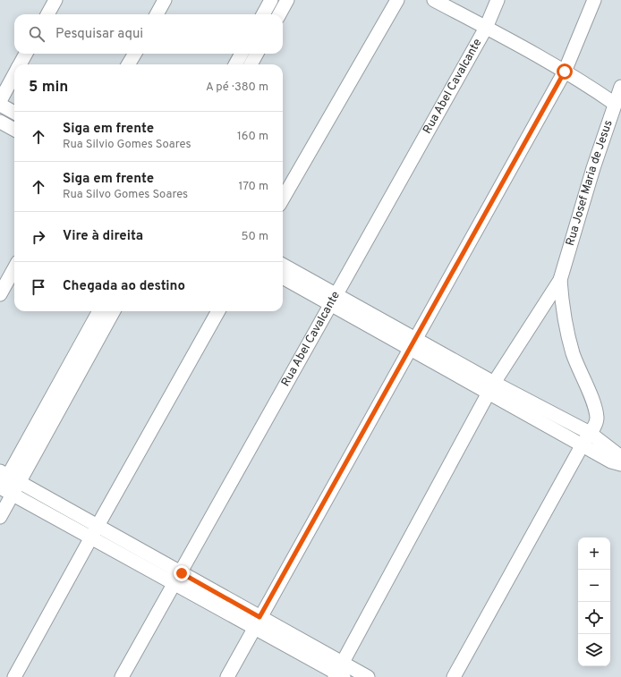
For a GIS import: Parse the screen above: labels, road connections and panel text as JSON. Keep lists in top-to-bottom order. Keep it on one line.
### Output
{"streets":{"street":["Rua Abel Cavalcante","Rua Josef Maria de Jesus"]},"page":{"search":"Pesquisar aqui","heading":["5 min","A pé · 380 m"],"list":[["Siga em frente","Rua Silvio Gomes Soares","160 m"],["Siga em frente","Rua Silvo Gomes Soares","170 m"],["Vire à direita","50 m"],"Chegada ao destino"],"map_buttons":["+","−"]}}
